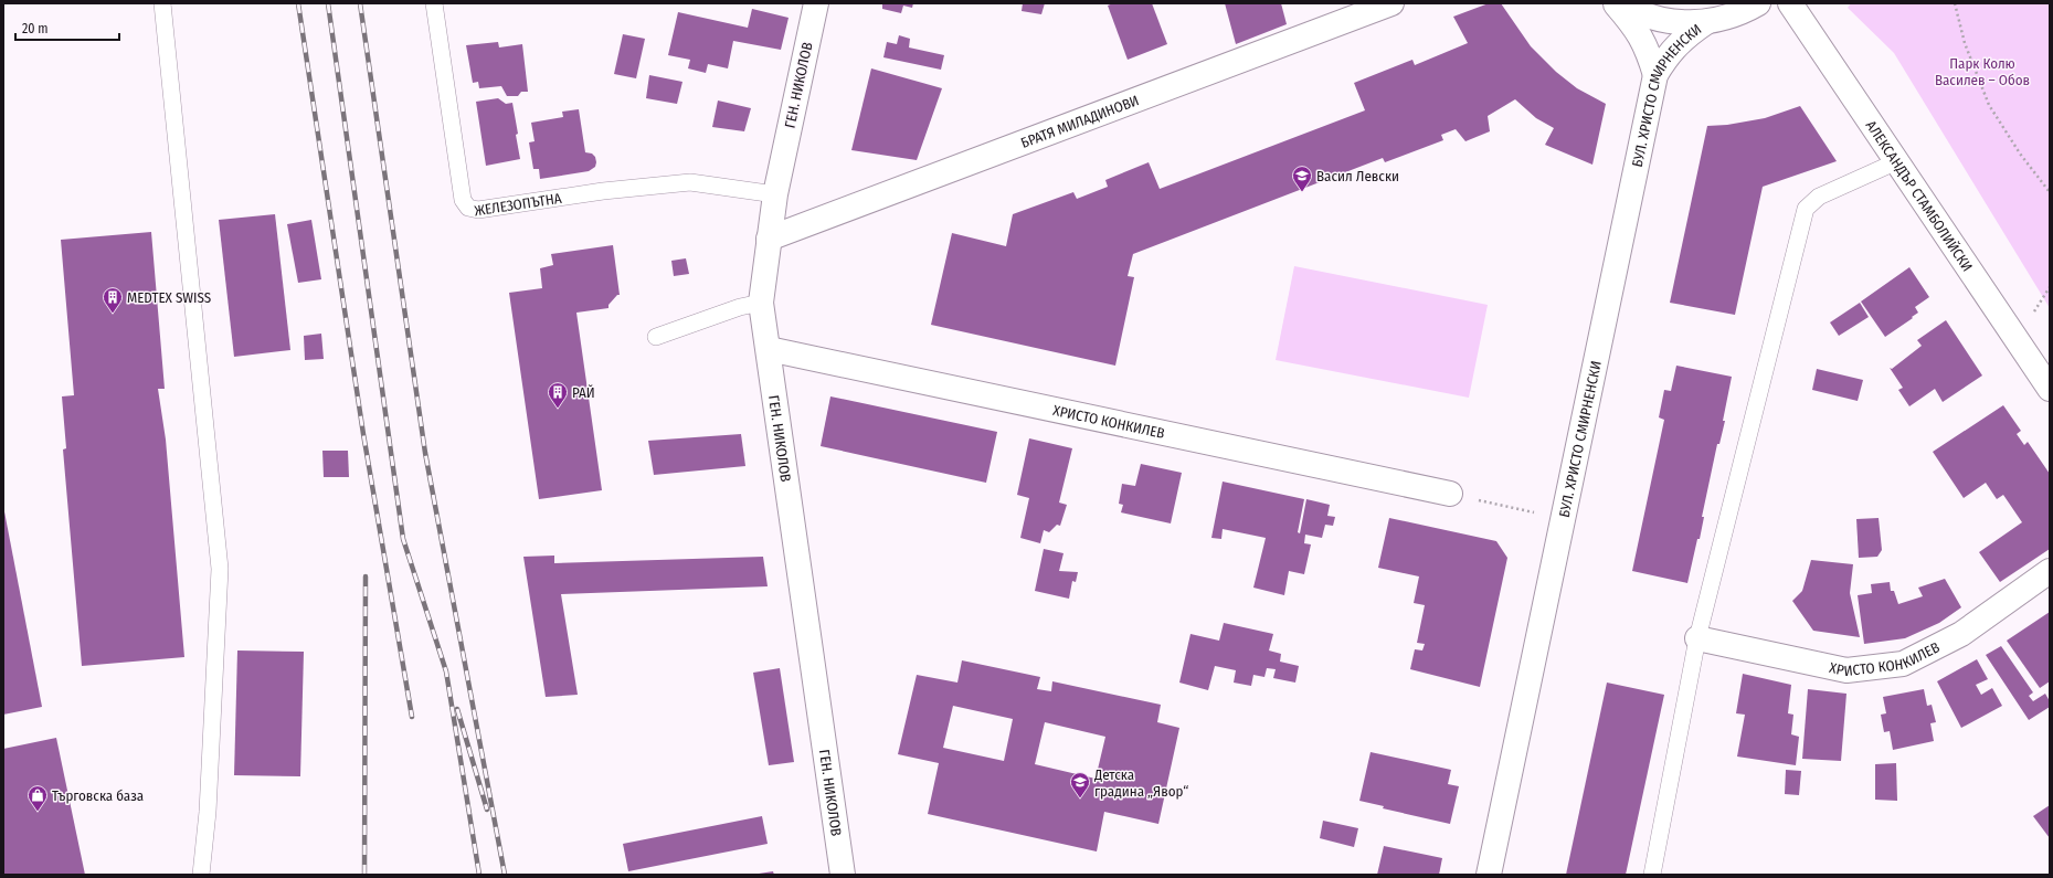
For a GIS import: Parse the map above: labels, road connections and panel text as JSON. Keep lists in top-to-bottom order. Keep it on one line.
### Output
{"streets":{"street":["ГЕН. НИКОЛОВ","БУЛ. ХРИСТО СМИРНЕНСКИ","БРАТЯ МИЛАДИНОВИ","АЛЕКСАНДЪР СТАМБОЛИЙСКИ","ХРИСТО КОНКИЛЕВ"],"lane":["ЖЕЛЕЗОПЪТНА"]},"crossings":[["ГЕН. НИКОЛОВ","БРАТЯ МИЛАДИНОВИ"],["ГЕН. НИКОЛОВ","ЖЕЛЕЗОПЪТНА"],["ГЕН. НИКОЛОВ","ХРИСТО КОНКИЛЕВ"]],"parks":["Парк Колю Василев – Обов"],"places":{"school or university":["Васил Левски","Детска градина „Явор“"],"building":["MEDTEX SWISS","РАЙ"],"shop":["Търговска база"]},"scale_bar":"20 m"}
